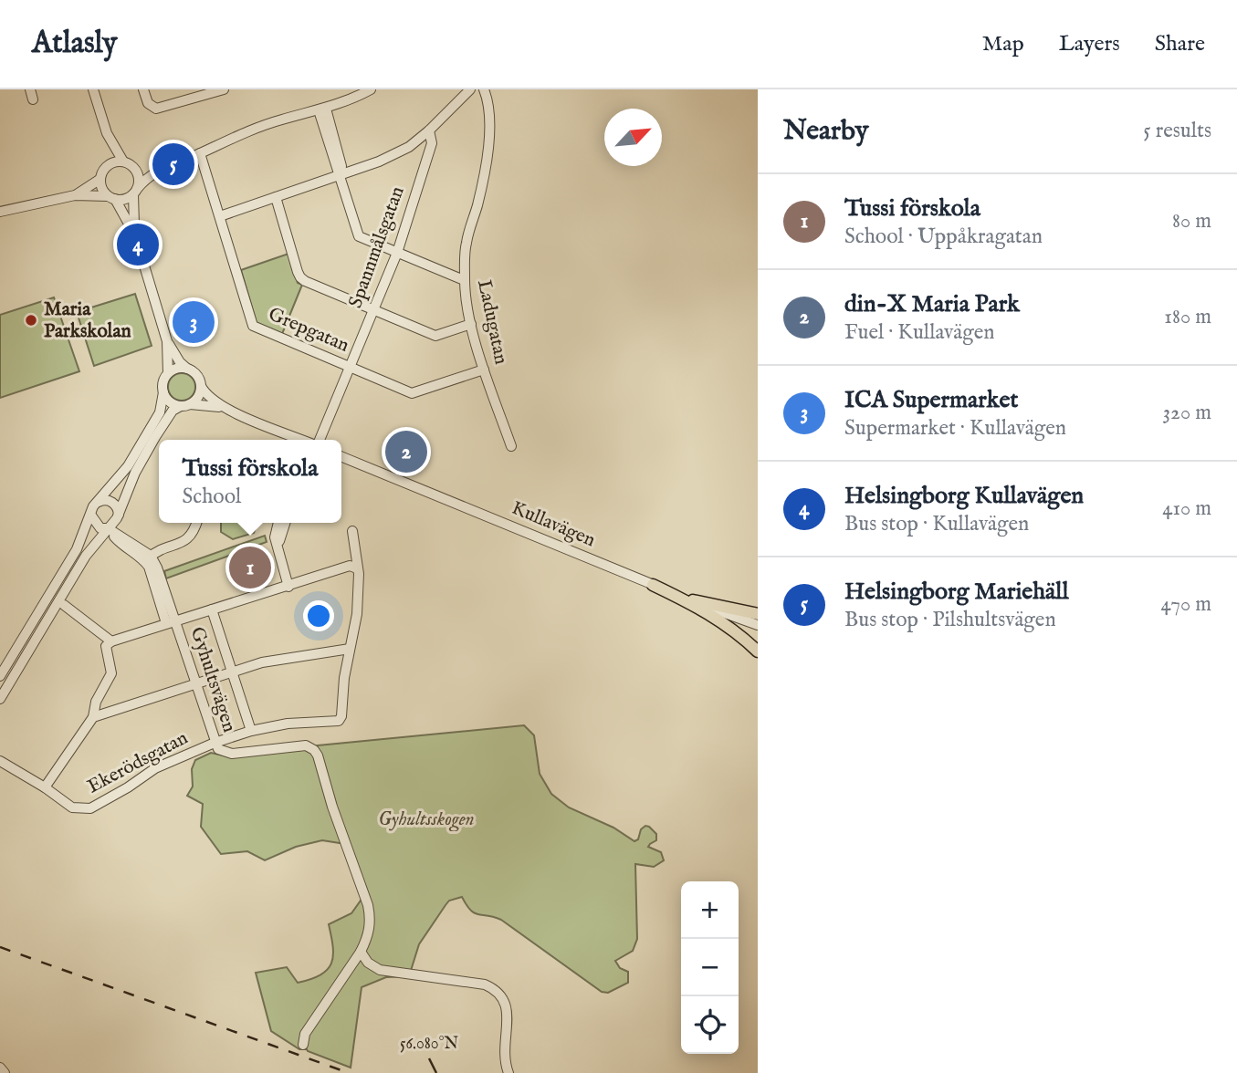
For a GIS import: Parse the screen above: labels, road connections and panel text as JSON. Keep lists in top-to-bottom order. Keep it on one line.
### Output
{"streets":{"street":["Spannmålsgatan","Ladugatan","Grepgatan","Kullavägen","Gyhultsvägen","Ekerödsgatan"]},"crossings":[["Spannmålsgatan","Grepgatan"],["Ladugatan","Grepgatan"],["Gyhultsvägen","Ekerödsgatan"]],"parks":["Gyhultsskogen"],"places":["Maria Parkskolan"],"north":"top right","page":{"header":"Atlasly","nav":["Map","Layers","Share"],"heading":["Nearby","5 results"],"pins":["5","4","3","2","1"],"list":[{"mark":"1","name":"Tussi förskola","note":"School · Uppåkragatan","value":"80 m"},{"mark":"2","name":"din-X Maria Park","note":"Fuel · Kullavägen","value":"180 m"},{"mark":"3","name":"ICA Supermarket","note":"Supermarket · Kullavägen","value":"320 m"},{"mark":"4","name":"Helsingborg Kullavägen","note":"Bus stop · Kullavägen","value":"410 m"},{"mark":"5","name":"Helsingborg Mariehäll","note":"Bus stop · Pilshultsvägen","value":"470 m"}],"popup":["Tussi förskola","School"],"map_buttons":["+","−"]},"coordinates":["56.080°N"]}
